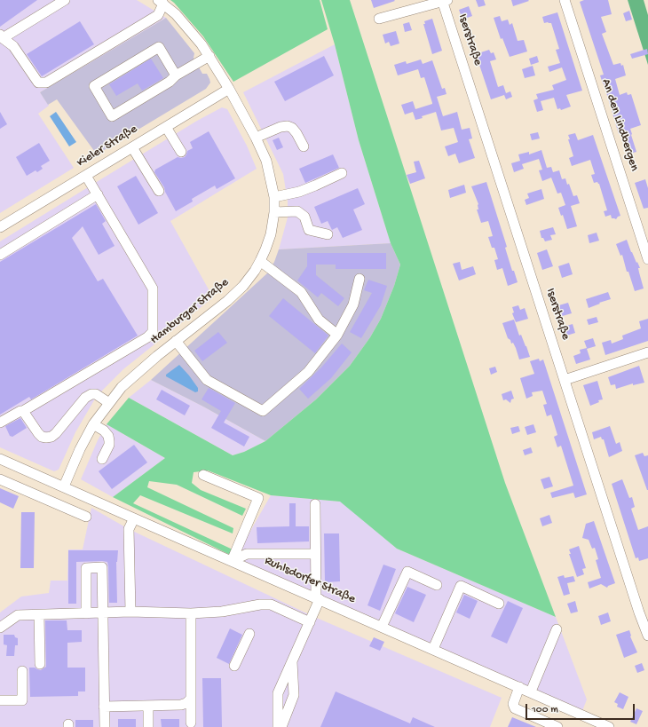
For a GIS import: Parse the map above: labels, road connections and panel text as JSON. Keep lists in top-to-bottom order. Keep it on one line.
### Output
{"streets":{"street":["Iserstraße","An den Lindbergen","Kieler Straße","Hamburger Straße","Ruhlsdorfer Straße"]},"crossings":[["Kieler Straße","Hamburger Straße"],["Hamburger Straße","Ruhlsdorfer Straße"]],"scale_bar":"100 m"}
